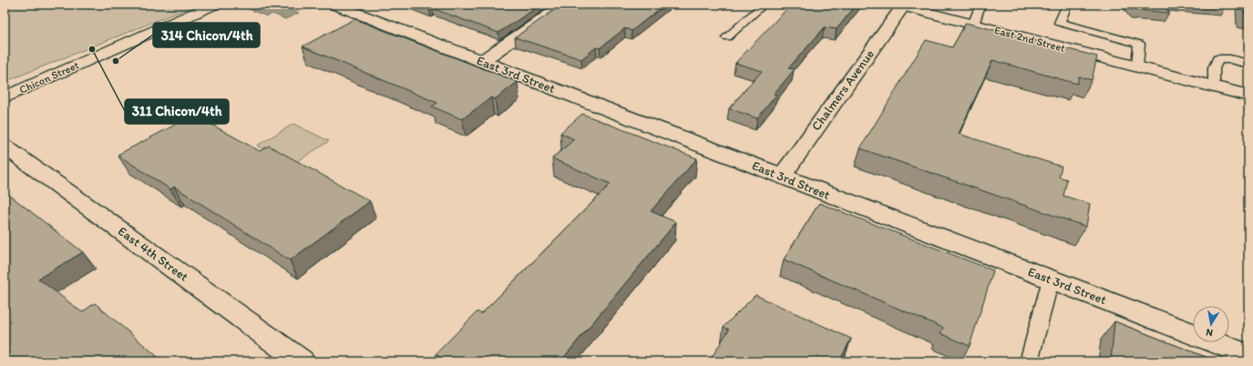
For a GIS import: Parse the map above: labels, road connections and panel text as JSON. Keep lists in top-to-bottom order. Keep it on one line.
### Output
{"streets":{"street":["East 2nd Street","East 3rd Street","Chicon Street","Chalmers Avenue","East 4th Street"]},"crossings":[["East 2nd Street","Chalmers Avenue"],["East 3rd Street","Chalmers Avenue"]],"places":["311 Chicon/4th","314 Chicon/4th"],"north":"bottom"}
